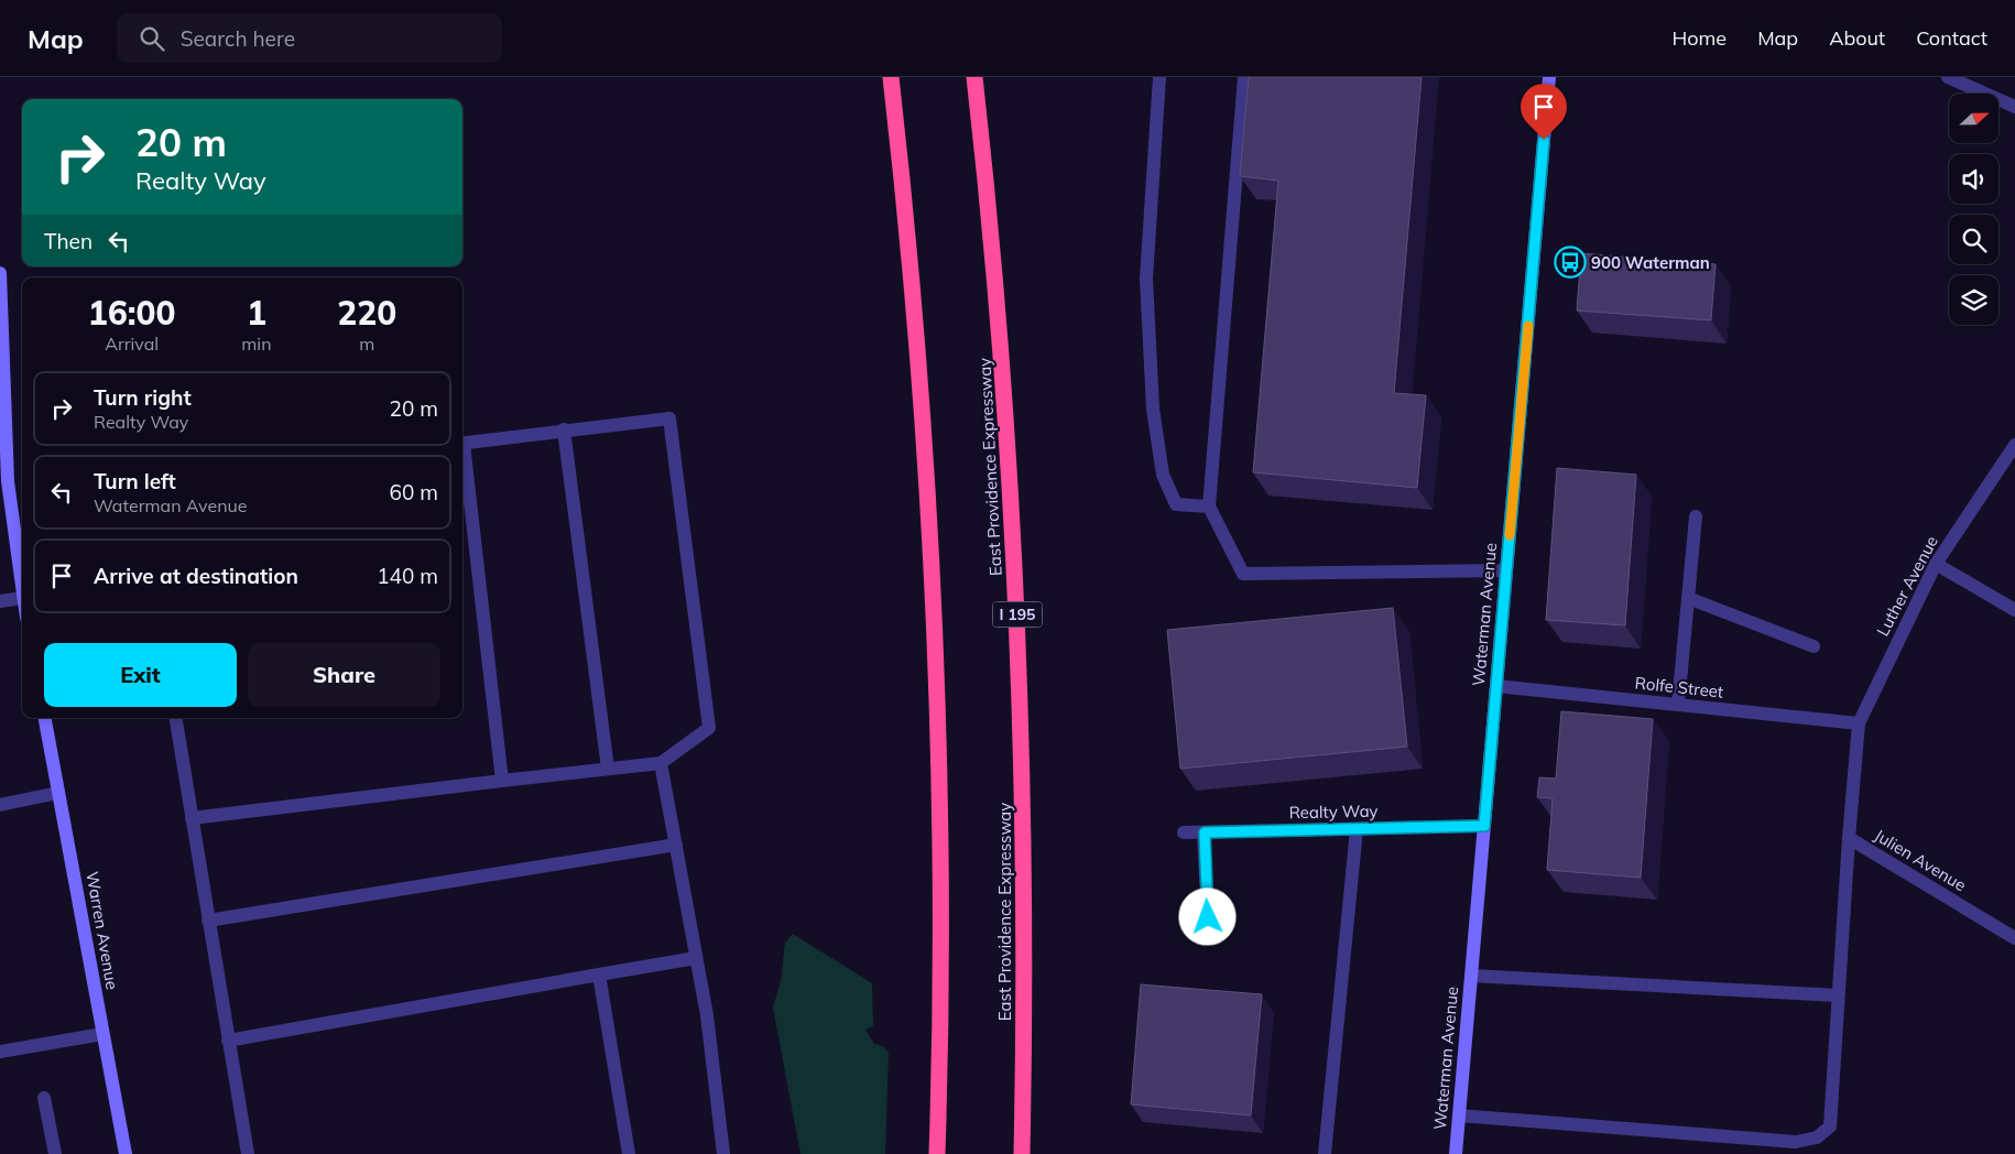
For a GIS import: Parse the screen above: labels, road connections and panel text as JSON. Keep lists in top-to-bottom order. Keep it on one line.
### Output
{"streets":{"highway":["East Providence Expressway","I 195"],"main road":["Waterman Avenue","Warren Avenue"],"street":["Luther Avenue","Rolfe Street","Realty Way","Julien Avenue"]},"crossings":[["Luther Avenue","Rolfe Street"],["Luther Avenue","Julien Avenue"],["Waterman Avenue","Rolfe Street"],["Waterman Avenue","Realty Way"],["Rolfe Street","Julien Avenue"]],"places":{"bus stop":["900 Waterman"]},"north":"right","page":{"header":"Map","search":"Search here","nav":["Home","Map","About","Contact"],"turn":["20 m","Realty Way"],"then":"Then","eta":["16:00","Arrival","1","min","220","m"],"list":[{"name":"Turn right","note":"Realty Way","value":"20 m"},{"name":"Turn left","note":"Waterman Avenue","value":"60 m"},{"name":"Arrive at destination","value":"140 m"}],"buttons":["Exit","Share"]}}
